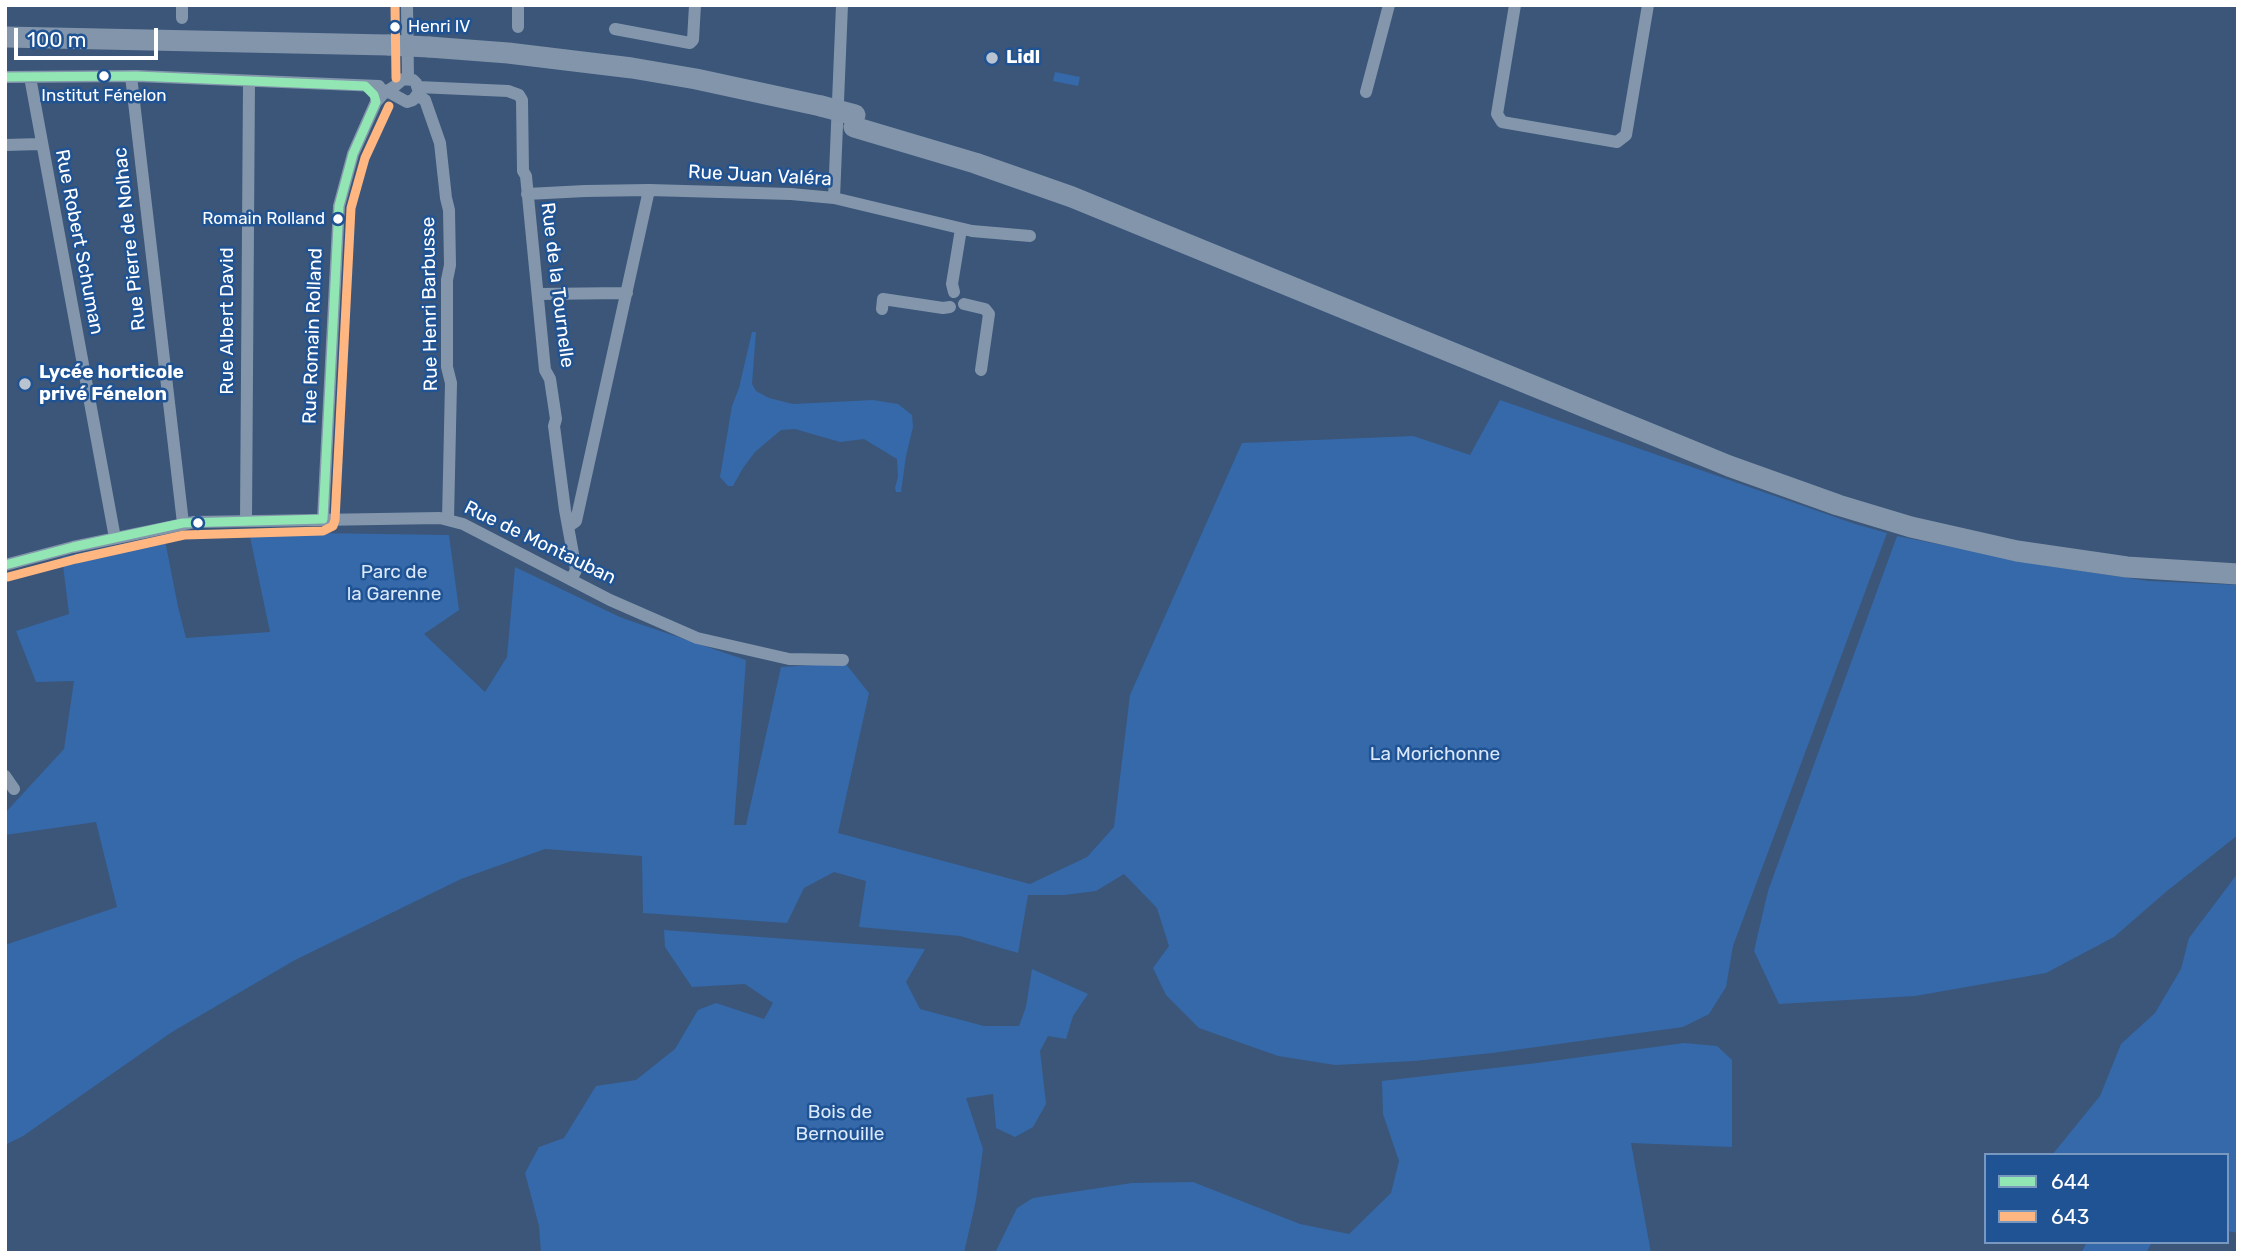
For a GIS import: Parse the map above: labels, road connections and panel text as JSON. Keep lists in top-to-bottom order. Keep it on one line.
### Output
{"streets":{"street":["Rue Juan Valéra","Rue Pierre de Nolhac","Rue Robert Schuman","Rue de la Tournelle","Rue Henri Barbusse","Rue Albert David","Rue Romain Rolland","Rue de Montauban"]},"crossings":[["Rue Juan Valéra","Rue de la Tournelle"],["Rue Pierre de Nolhac","Rue de Montauban"],["Rue Robert Schuman","Rue de Montauban"],["Rue de la Tournelle","Rue Henri Barbusse"],["Rue de la Tournelle","Rue Romain Rolland"],["Rue de la Tournelle","Rue de Montauban"],["Rue Henri Barbusse","Rue Romain Rolland"],["Rue Henri Barbusse","Rue de Montauban"],["Rue Albert David","Rue de Montauban"],["Rue Romain Rolland","Rue de Montauban"]],"parks":["Parc de la Garenne","La Morichonne","Bois de Bernouille"],"places":["Henri IV","Lidl","Institut Fénelon","Romain Rolland","Lycée horticole privé Fénelon"],"lines":["transit line 643","transit line 644"],"legend":["644","643"],"scale_bar":"100 m"}
